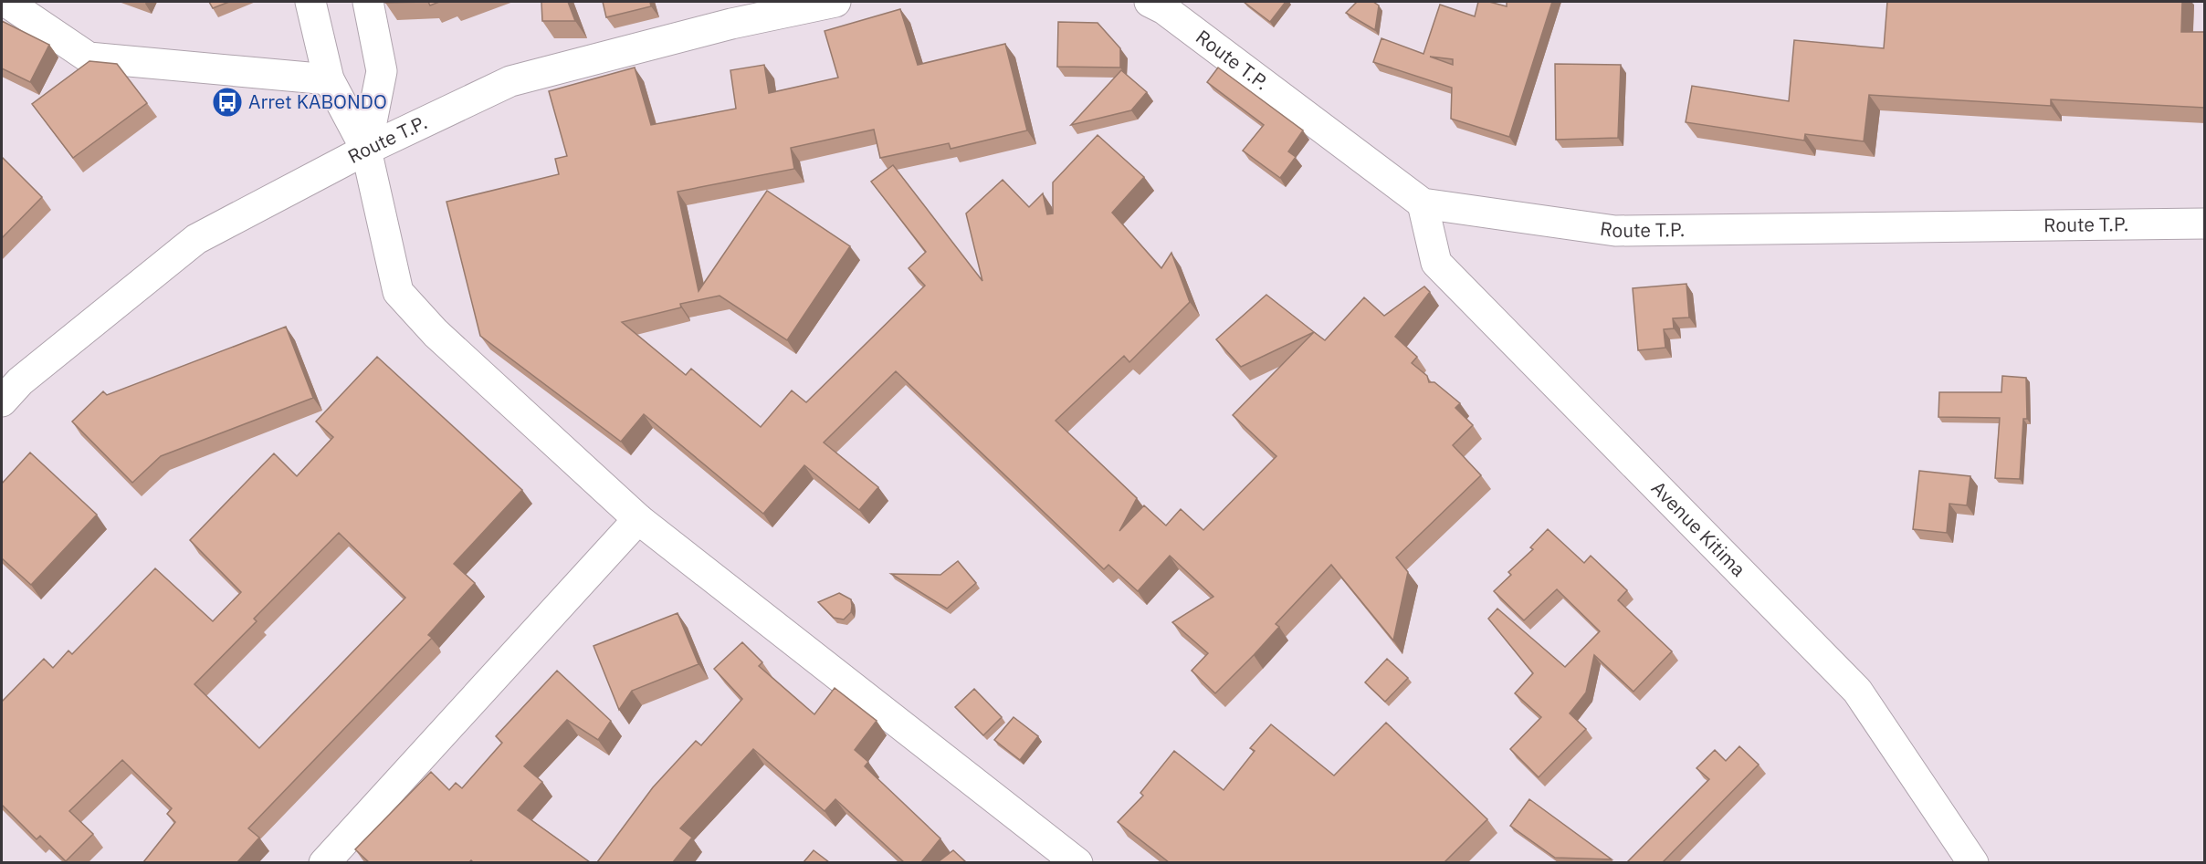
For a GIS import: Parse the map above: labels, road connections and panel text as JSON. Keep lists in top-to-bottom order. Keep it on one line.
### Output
{"streets":{"street":["Route T.P.","Avenue Kitima"]},"crossings":[["Route T.P.","Avenue Kitima"]],"places":{"bus stop":["Arret KABONDO"]}}
